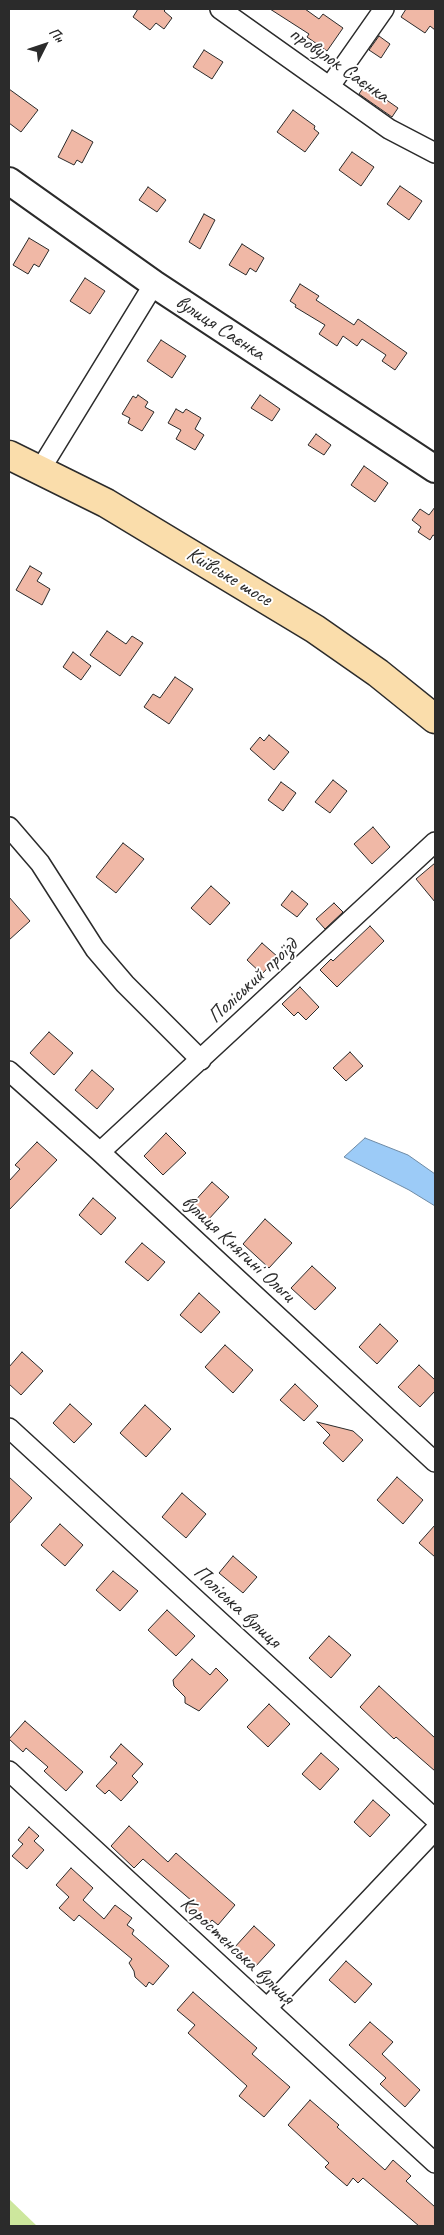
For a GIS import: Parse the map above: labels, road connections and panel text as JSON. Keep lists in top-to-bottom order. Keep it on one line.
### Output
{"streets":{"main road":["Київське шосе"],"street":["провулок Саєнка","вулиця Саєнка","Поліський проїзд","вулиця Княгині Ольги","Поліська вулиця","Коростенська вулиця"]},"crossings":[["Поліський проїзд","вулиця Княгині Ольги"]],"north":"top right"}
